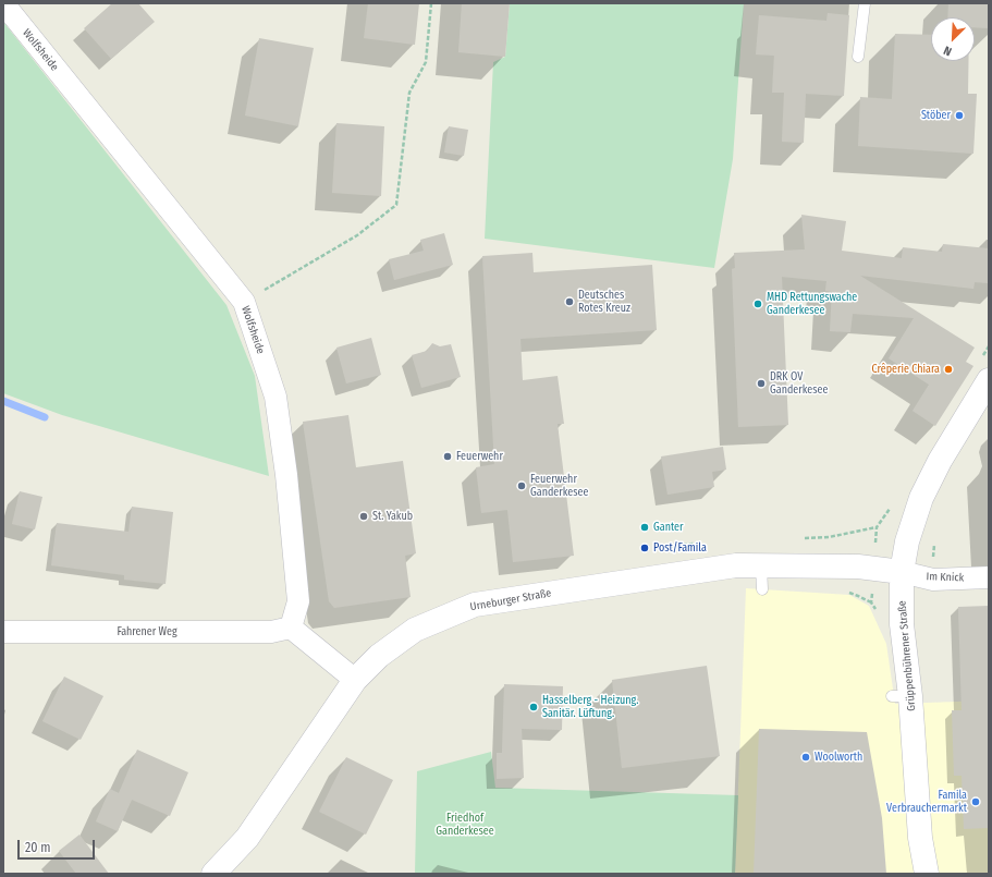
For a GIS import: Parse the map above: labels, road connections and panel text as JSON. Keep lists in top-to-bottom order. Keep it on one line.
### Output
{"streets":{"street":["Wolfsheide","Im Knick","Urneburger Straße","Fahrener Weg","Grüppenbührener Straße"]},"crossings":[["Wolfsheide","Fahrener Weg"],["Im Knick","Urneburger Straße"],["Im Knick","Grüppenbührener Straße"],["Urneburger Straße","Grüppenbührener Straße"]],"parks":["Friedhof Ganderkesee"],"places":["Stöber","Deutsches Rotes Kreuz","MHD Rettungswache Ganderkesee","Crêperie Chiara","DRK OV Ganderkesee","Feuerwehr","Feuerwehr Ganderkesee","St. Yakub","Ganter","Post/Famila","Hasselberg - Heizung. Sanitär. Lüftung.","Woolworth","Famila Verbrauchermarkt"],"scale_bar":"20 m","north":"bottom left"}
